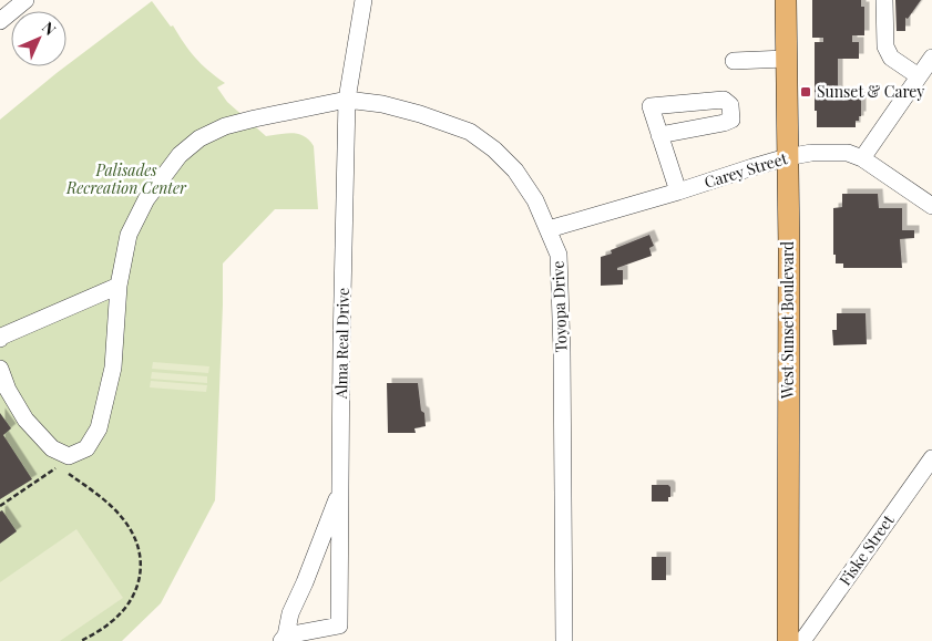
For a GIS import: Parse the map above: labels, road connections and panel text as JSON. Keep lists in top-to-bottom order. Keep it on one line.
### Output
{"streets":{"main road":["West Sunset Boulevard"],"street":["Carey Street","Toyopa Drive","Alma Real Drive","Fiske Street"]},"crossings":[["Carey Street","Toyopa Drive"],["Carey Street","West Sunset Boulevard"],["Toyopa Drive","Alma Real Drive"]],"parks":["Palisades Recreation Center"],"places":{"transit":["Sunset & Carey"]},"north":"top right"}
